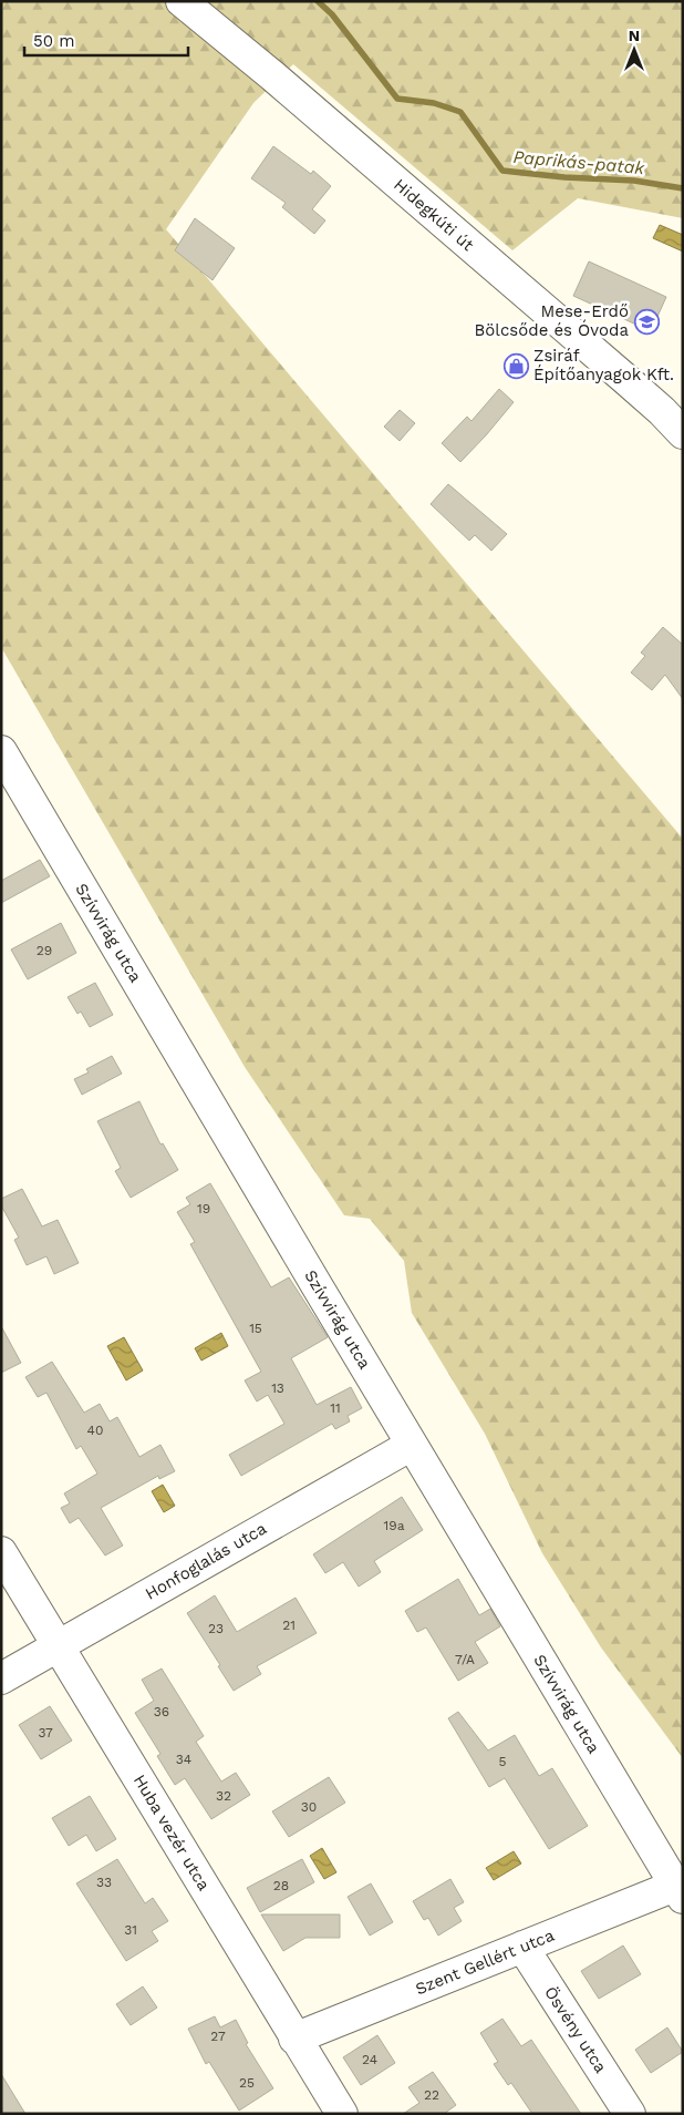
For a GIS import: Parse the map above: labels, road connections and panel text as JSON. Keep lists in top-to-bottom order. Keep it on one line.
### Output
{"streets":{"street":["Hidegkúti út","Szívvirág utca","Honfoglalás utca","Huba vezér utca","Szent Gellért utca","Ösvény utca"]},"crossings":[["Szívvirág utca","Honfoglalás utca"],["Szívvirág utca","Szent Gellért utca"],["Honfoglalás utca","Huba vezér utca"],["Huba vezér utca","Szent Gellért utca"],["Szent Gellért utca","Ösvény utca"]],"water":["Paprikás-patak"],"places":{"school or university":["Mese-Erdő Bölcsőde és Óvoda"],"shop":["Zsiráf Építőanyagok Kft."]},"house_numbers":["29","19","15","13","11","40","19a","21","23","7/A","36","37","34","5","32","30","33","28","31","27","24","25","22"],"scale_bar":"50 m","north":"top"}
